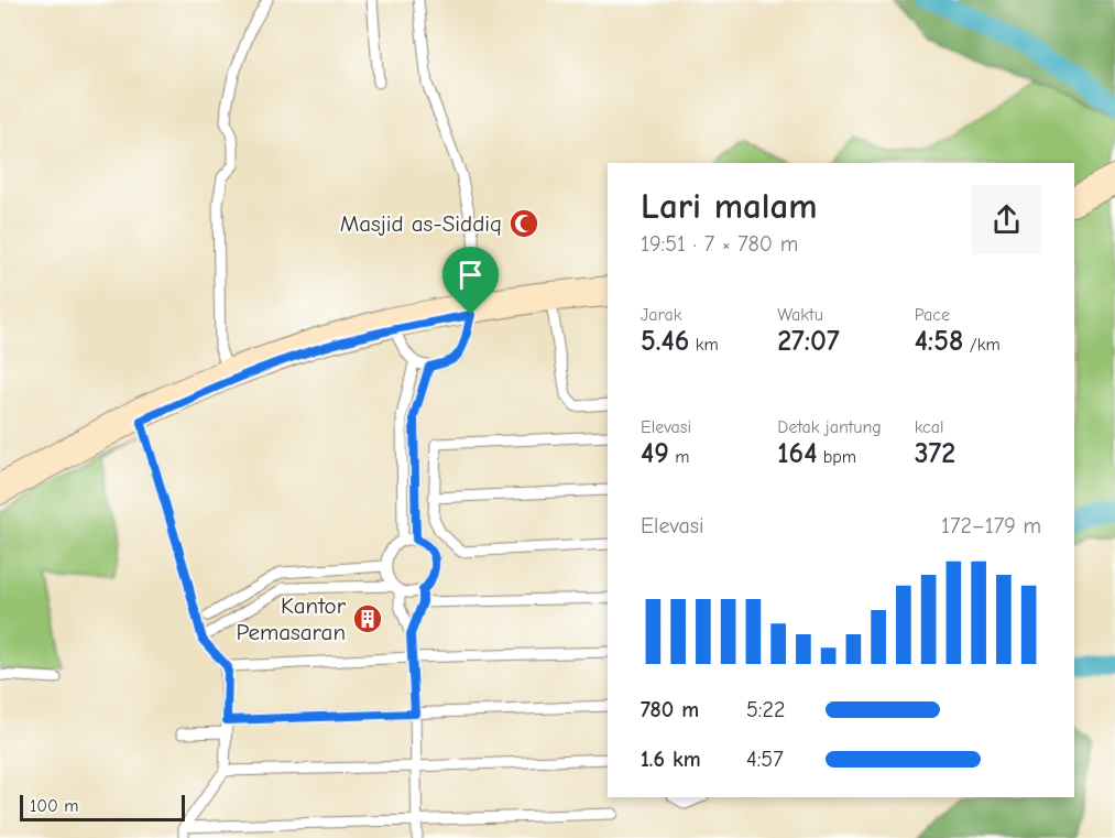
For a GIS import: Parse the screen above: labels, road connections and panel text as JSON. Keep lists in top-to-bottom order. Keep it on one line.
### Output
{"places":{"mosque":["Masjid as-Siddiq"],"building":["Kantor Pemasaran"]},"scale_bar":"100 m","page":{"heading":["Lari malam","19:51 · 7 × 780 m"],"stats":[["Jarak","5.46 km"],["Waktu","27:07"],["Pace","4:58 /km"],["Elevasi","49 m"],["Detak jantung","164 bpm"],["kcal","372"]],"chart":["Elevasi","172–179 m"],"list":[{"name":"780 m","note":"5:22"},{"name":"1.6 km","note":"4:57"}],"scale":"100 m"}}
